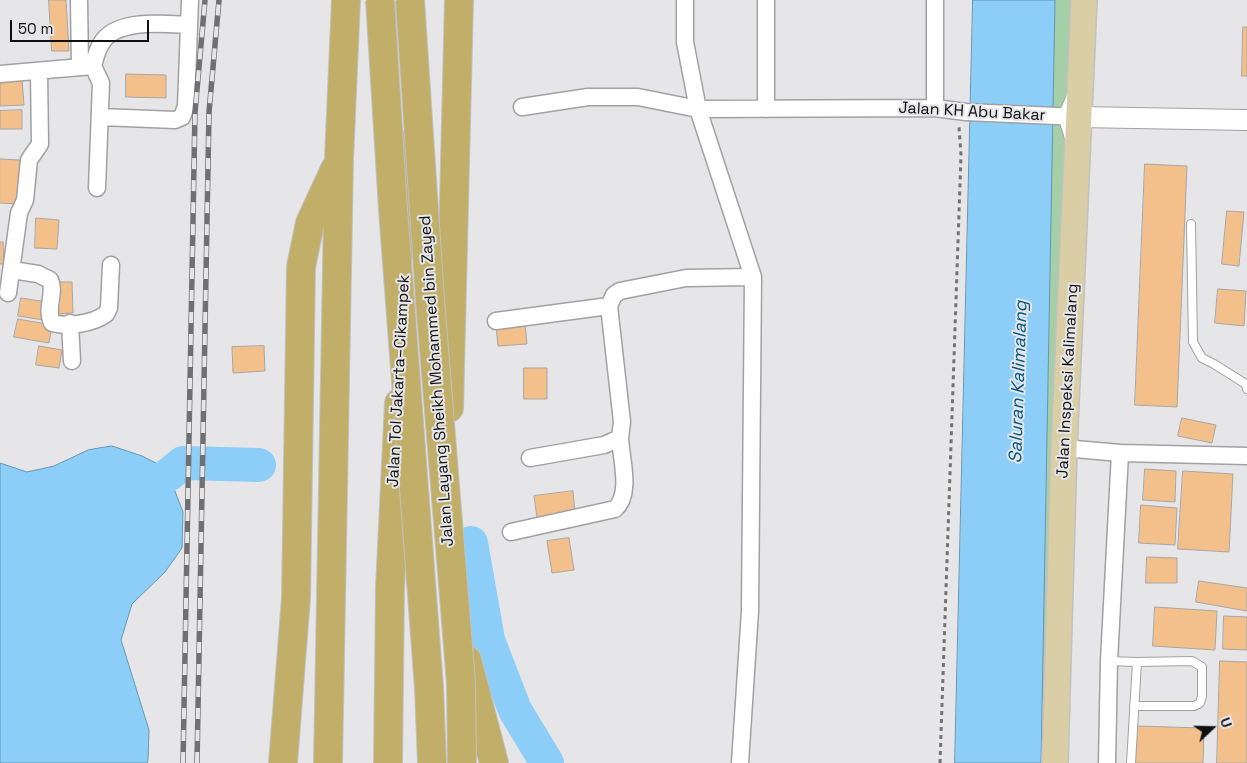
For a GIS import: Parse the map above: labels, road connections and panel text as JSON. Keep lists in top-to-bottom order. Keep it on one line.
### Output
{"streets":{"highway":["Jalan Tol Jakarta–Cikampek","Jalan Layang Sheikh Mohammed bin Zayed"],"main road":["Jalan Inspeksi Kalimalang"],"street":["Jalan KH Abu Bakar"]},"crossings":[["Jalan KH Abu Bakar","Jalan Inspeksi Kalimalang"]],"water":["Saluran Kalimalang"],"scale_bar":"50 m","north":"right"}
